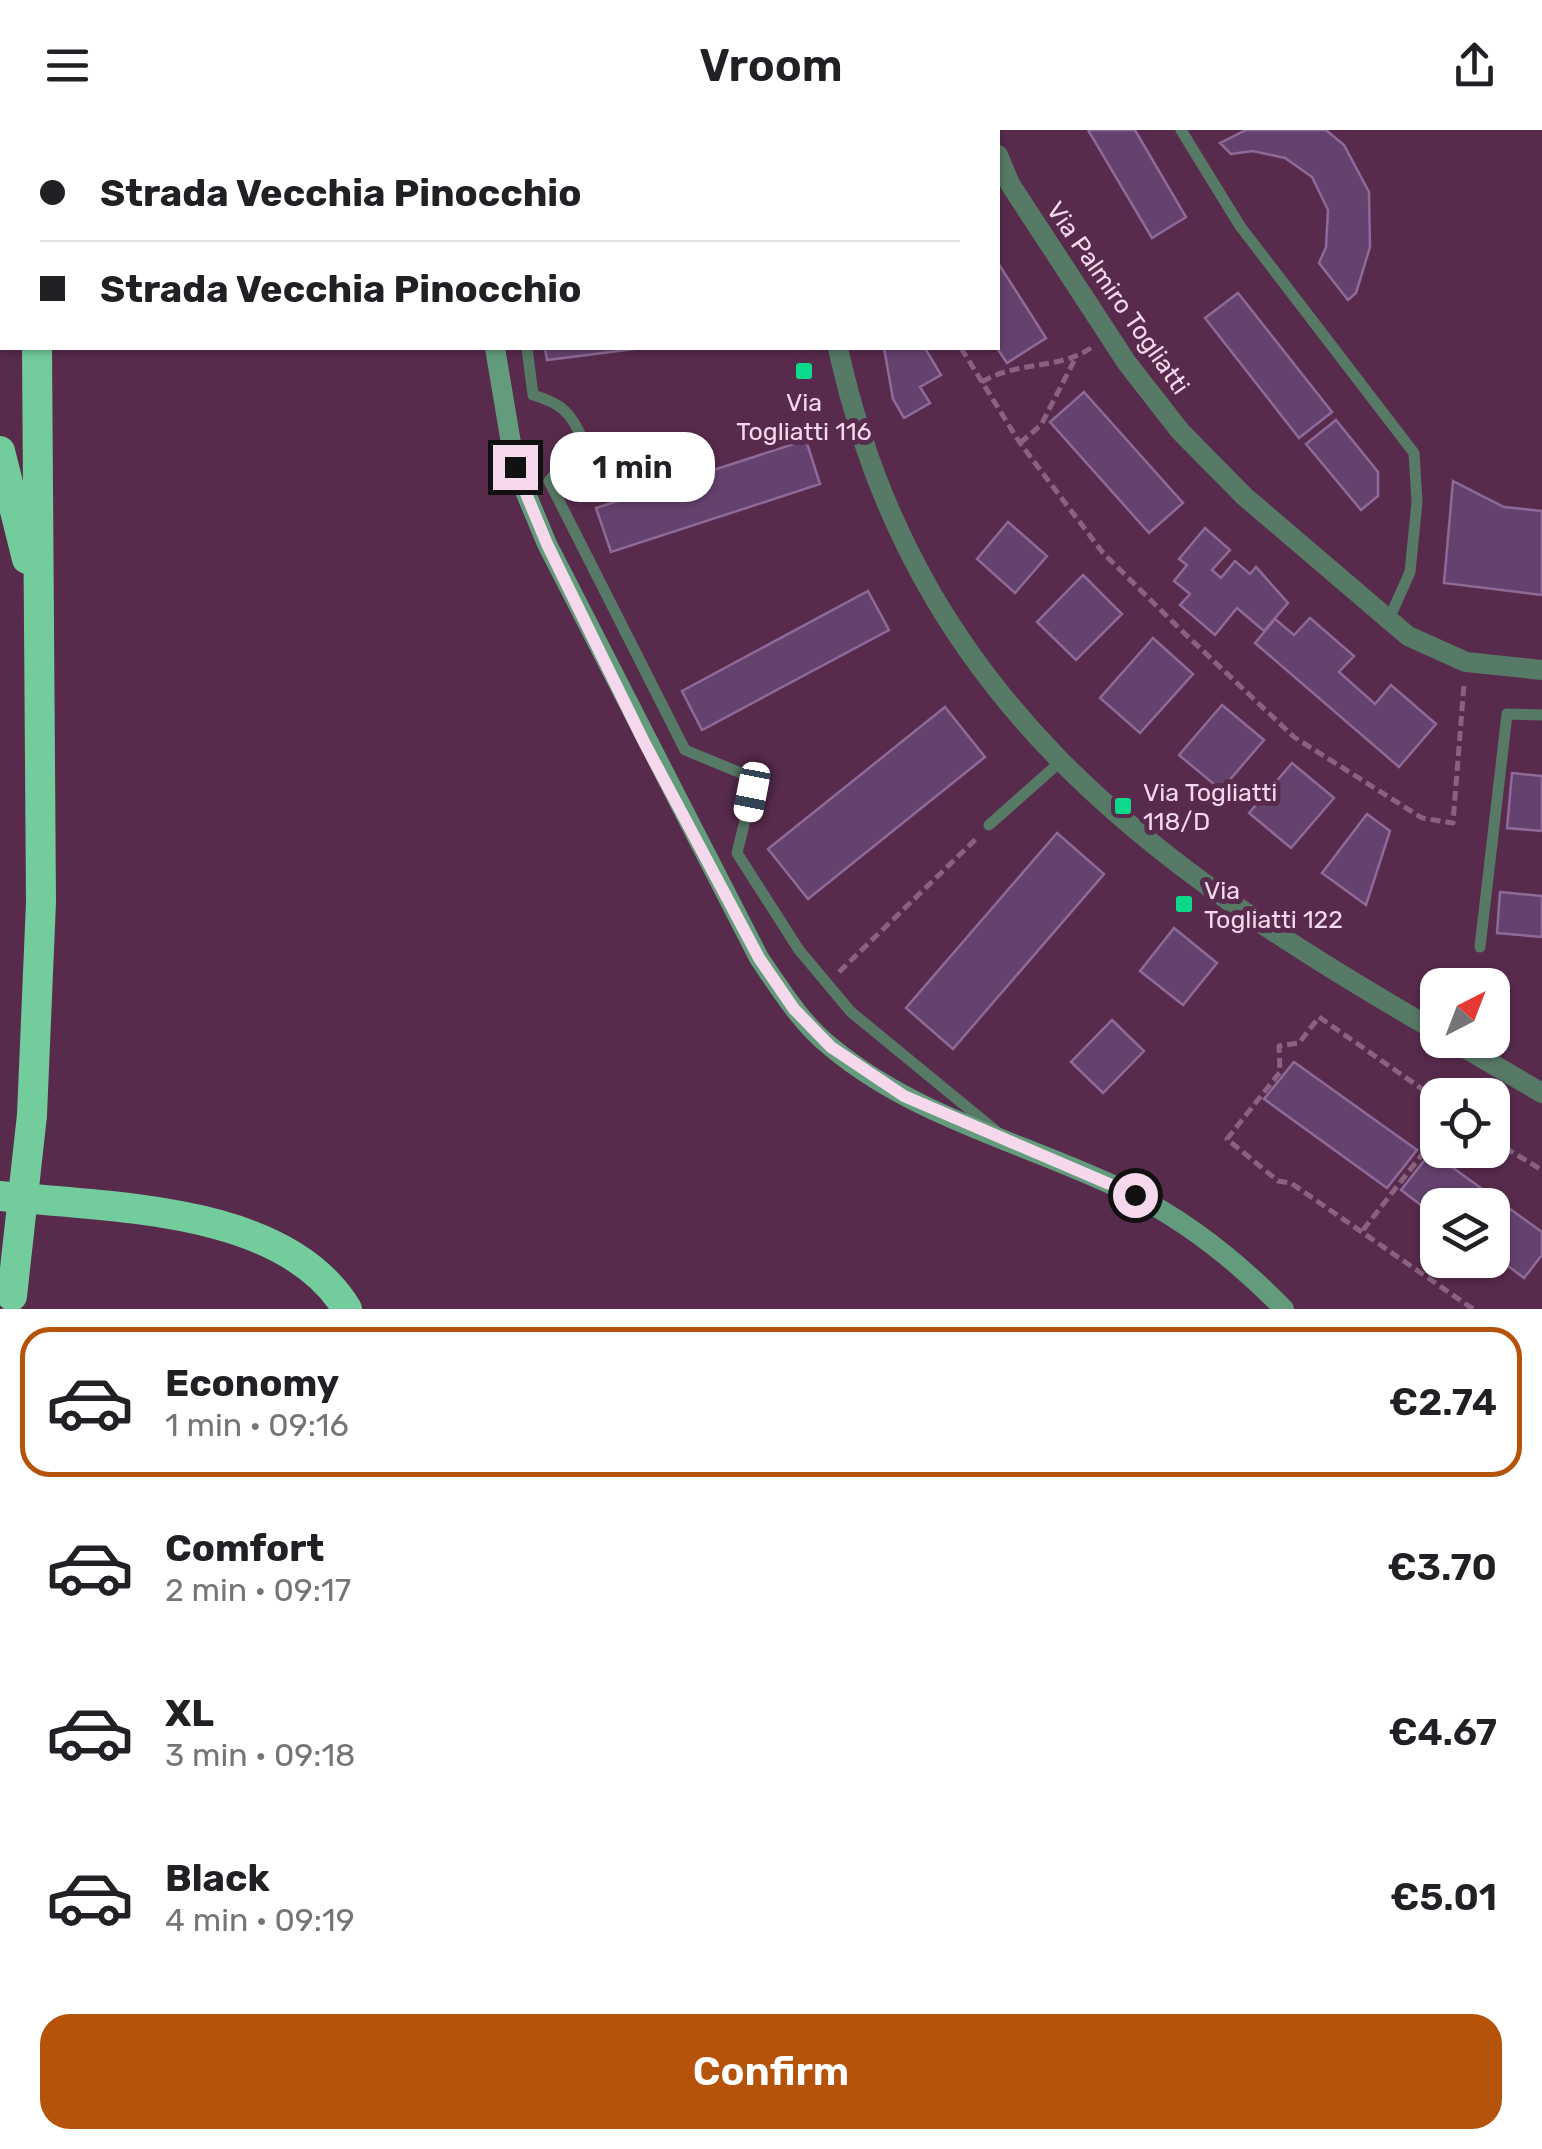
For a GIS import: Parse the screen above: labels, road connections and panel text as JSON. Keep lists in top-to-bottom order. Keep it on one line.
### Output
{"streets":{"street":["Via Palmiro Togliatti"]},"places":{"transit":["Via Togliatti 116","Via Togliatti 118/D","Via Togliatti 122"]},"north":"top right","page":{"header":"Vroom","banner":["Strada Vecchia Pinocchio","Strada Vecchia Pinocchio"],"bubble":"1 min","list":[{"name":"Economy","note":"1 min · 09:16","value":"€2.74"},{"name":"Comfort","note":"2 min · 09:17","value":"€3.70"},{"name":"XL","note":"3 min · 09:18","value":"€4.67"},{"name":"Black","note":"4 min · 09:19","value":"€5.01"}],"buttons":"Confirm"}}
